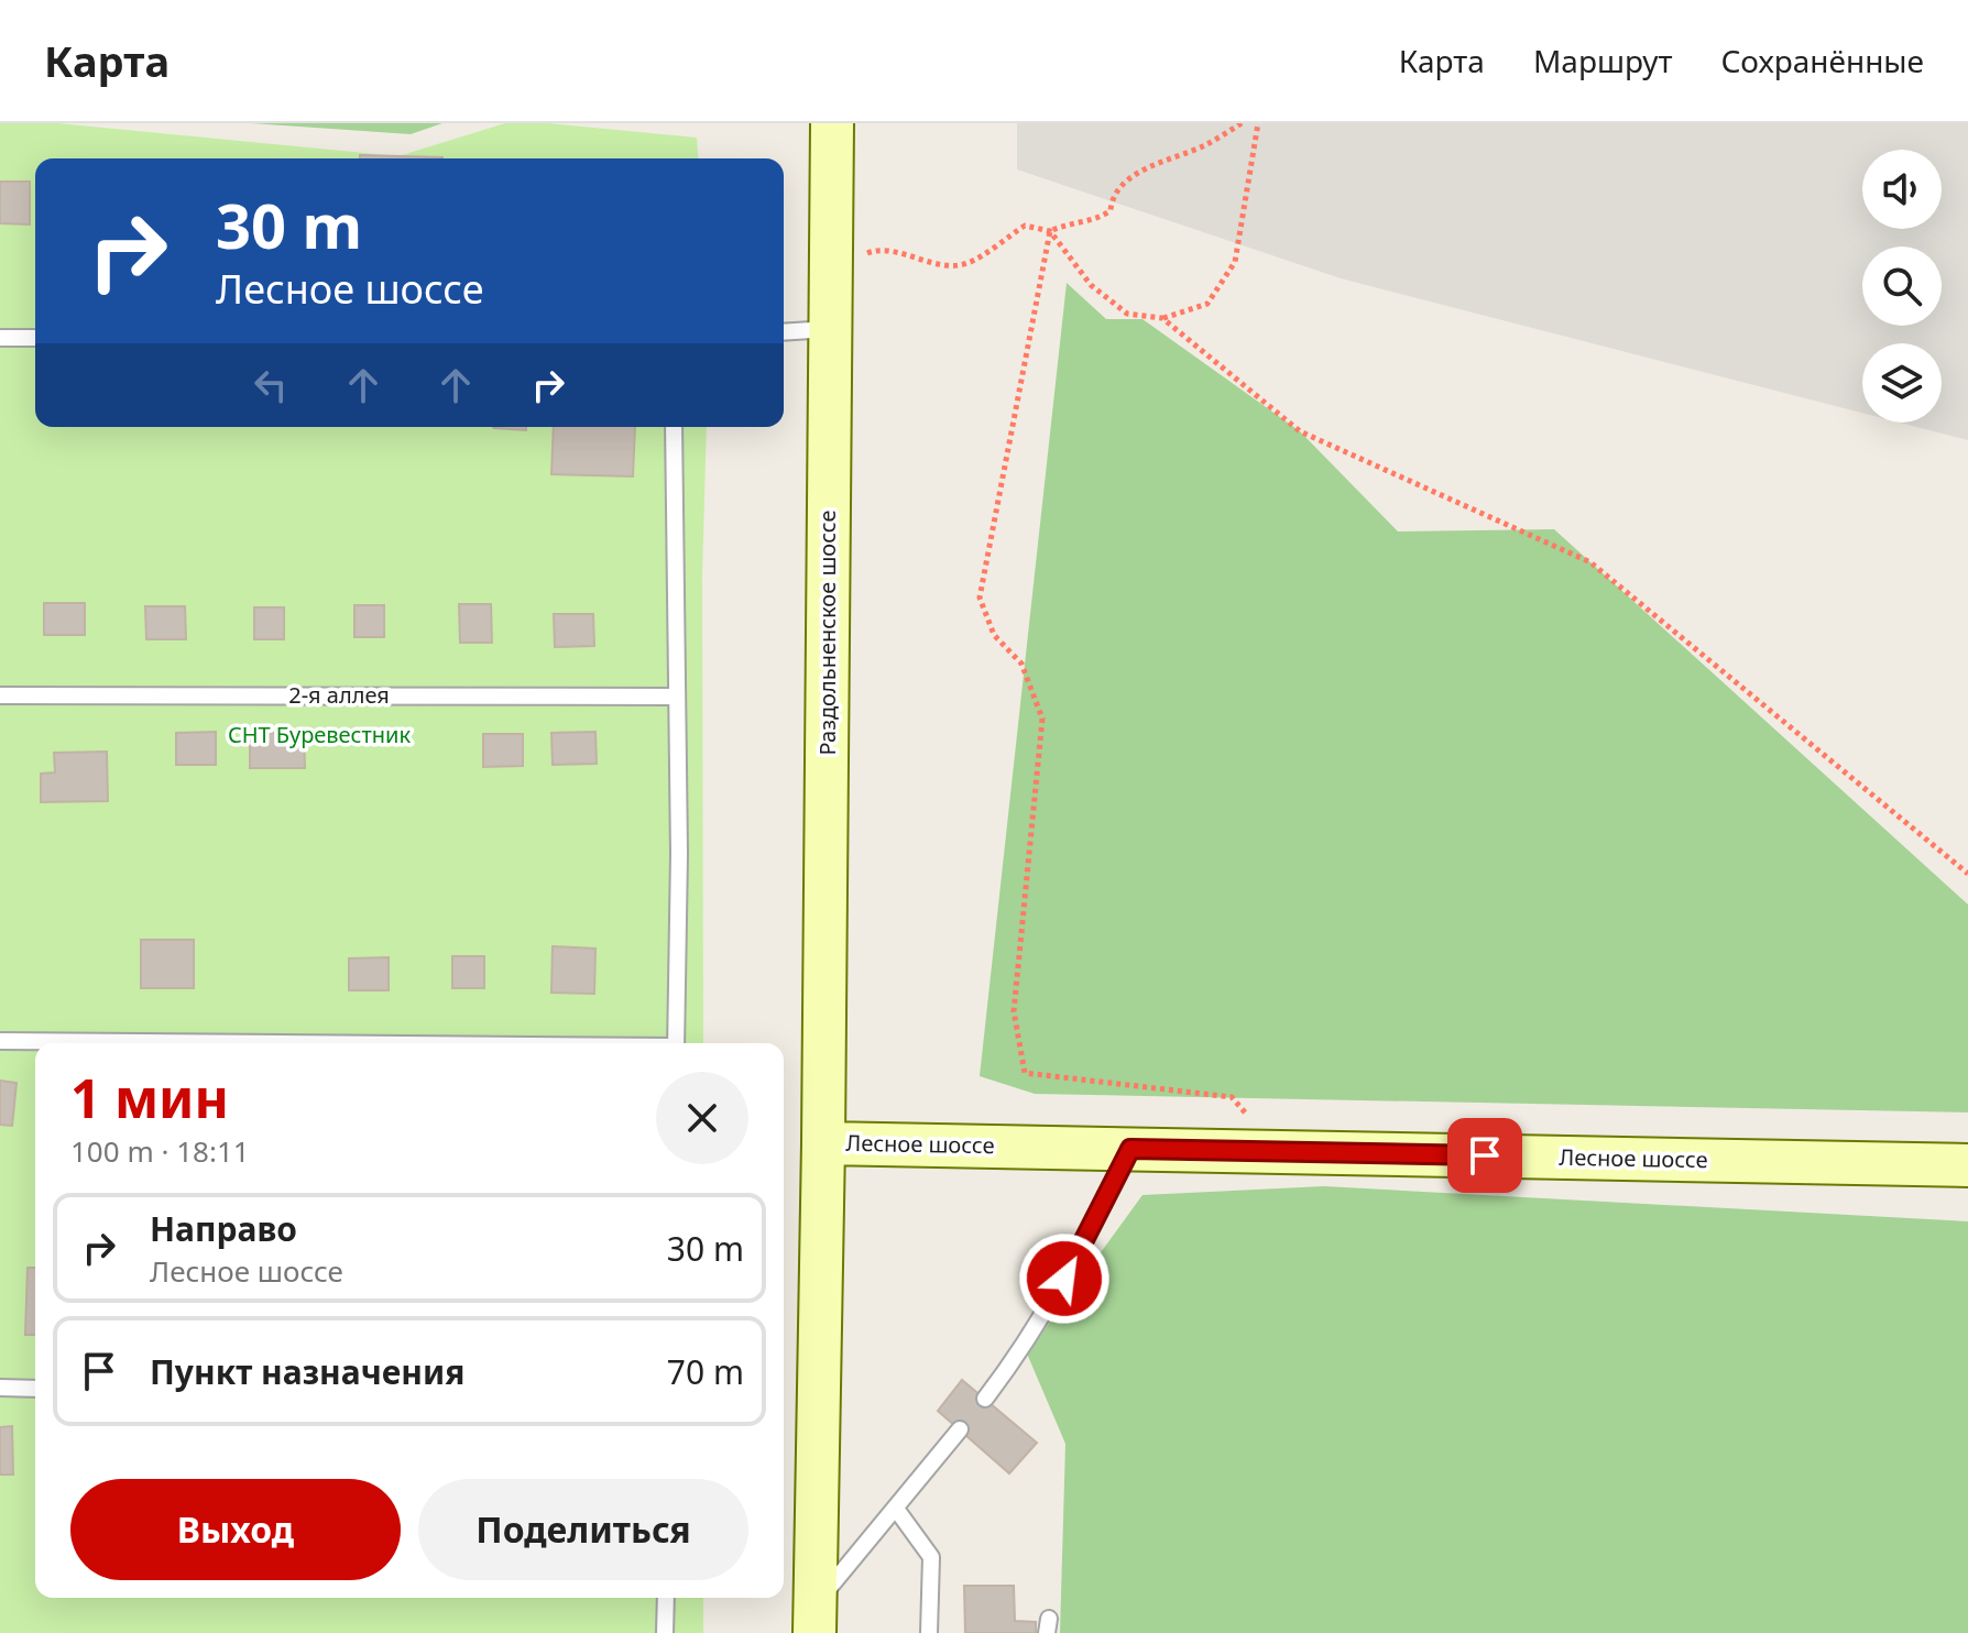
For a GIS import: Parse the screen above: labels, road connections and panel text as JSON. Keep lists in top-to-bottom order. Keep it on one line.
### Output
{"streets":{"main road":["Раздольненское шоссе","Лесное шоссе"],"lane":["2-я аллея"]},"crossings":[["Раздольненское шоссе","Лесное шоссе"]],"parks":["СНТ Буревестник"],"page":{"header":"Карта","nav":["Карта","Маршрут","Сохранённые"],"turn":["30 m","Лесное шоссе"],"heading":["1 мин","100 m · 18:11"],"list":[{"name":"Направо","note":"Лесное шоссе","value":"30 m"},{"name":"Пункт назначения","value":"70 m"}],"buttons":["Выход","Поделиться"]}}
